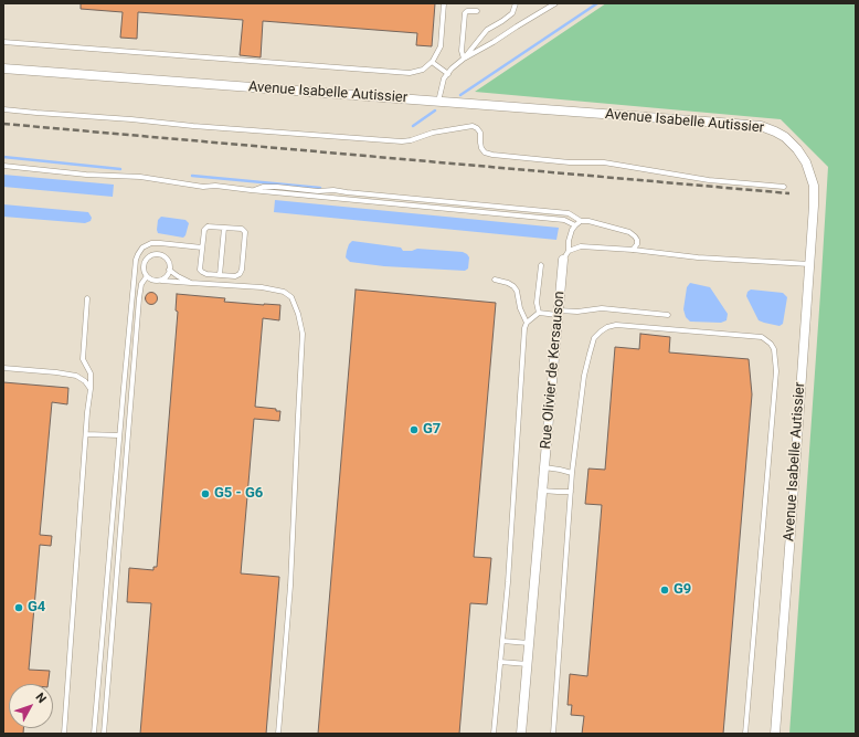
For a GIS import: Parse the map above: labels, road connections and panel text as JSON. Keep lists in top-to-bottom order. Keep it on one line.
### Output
{"streets":{"street":["Avenue Isabelle Autissier","Rue Olivier de Kersauson"]},"places":["G7","G5 - G6","G9","G4"],"north":"top right"}
